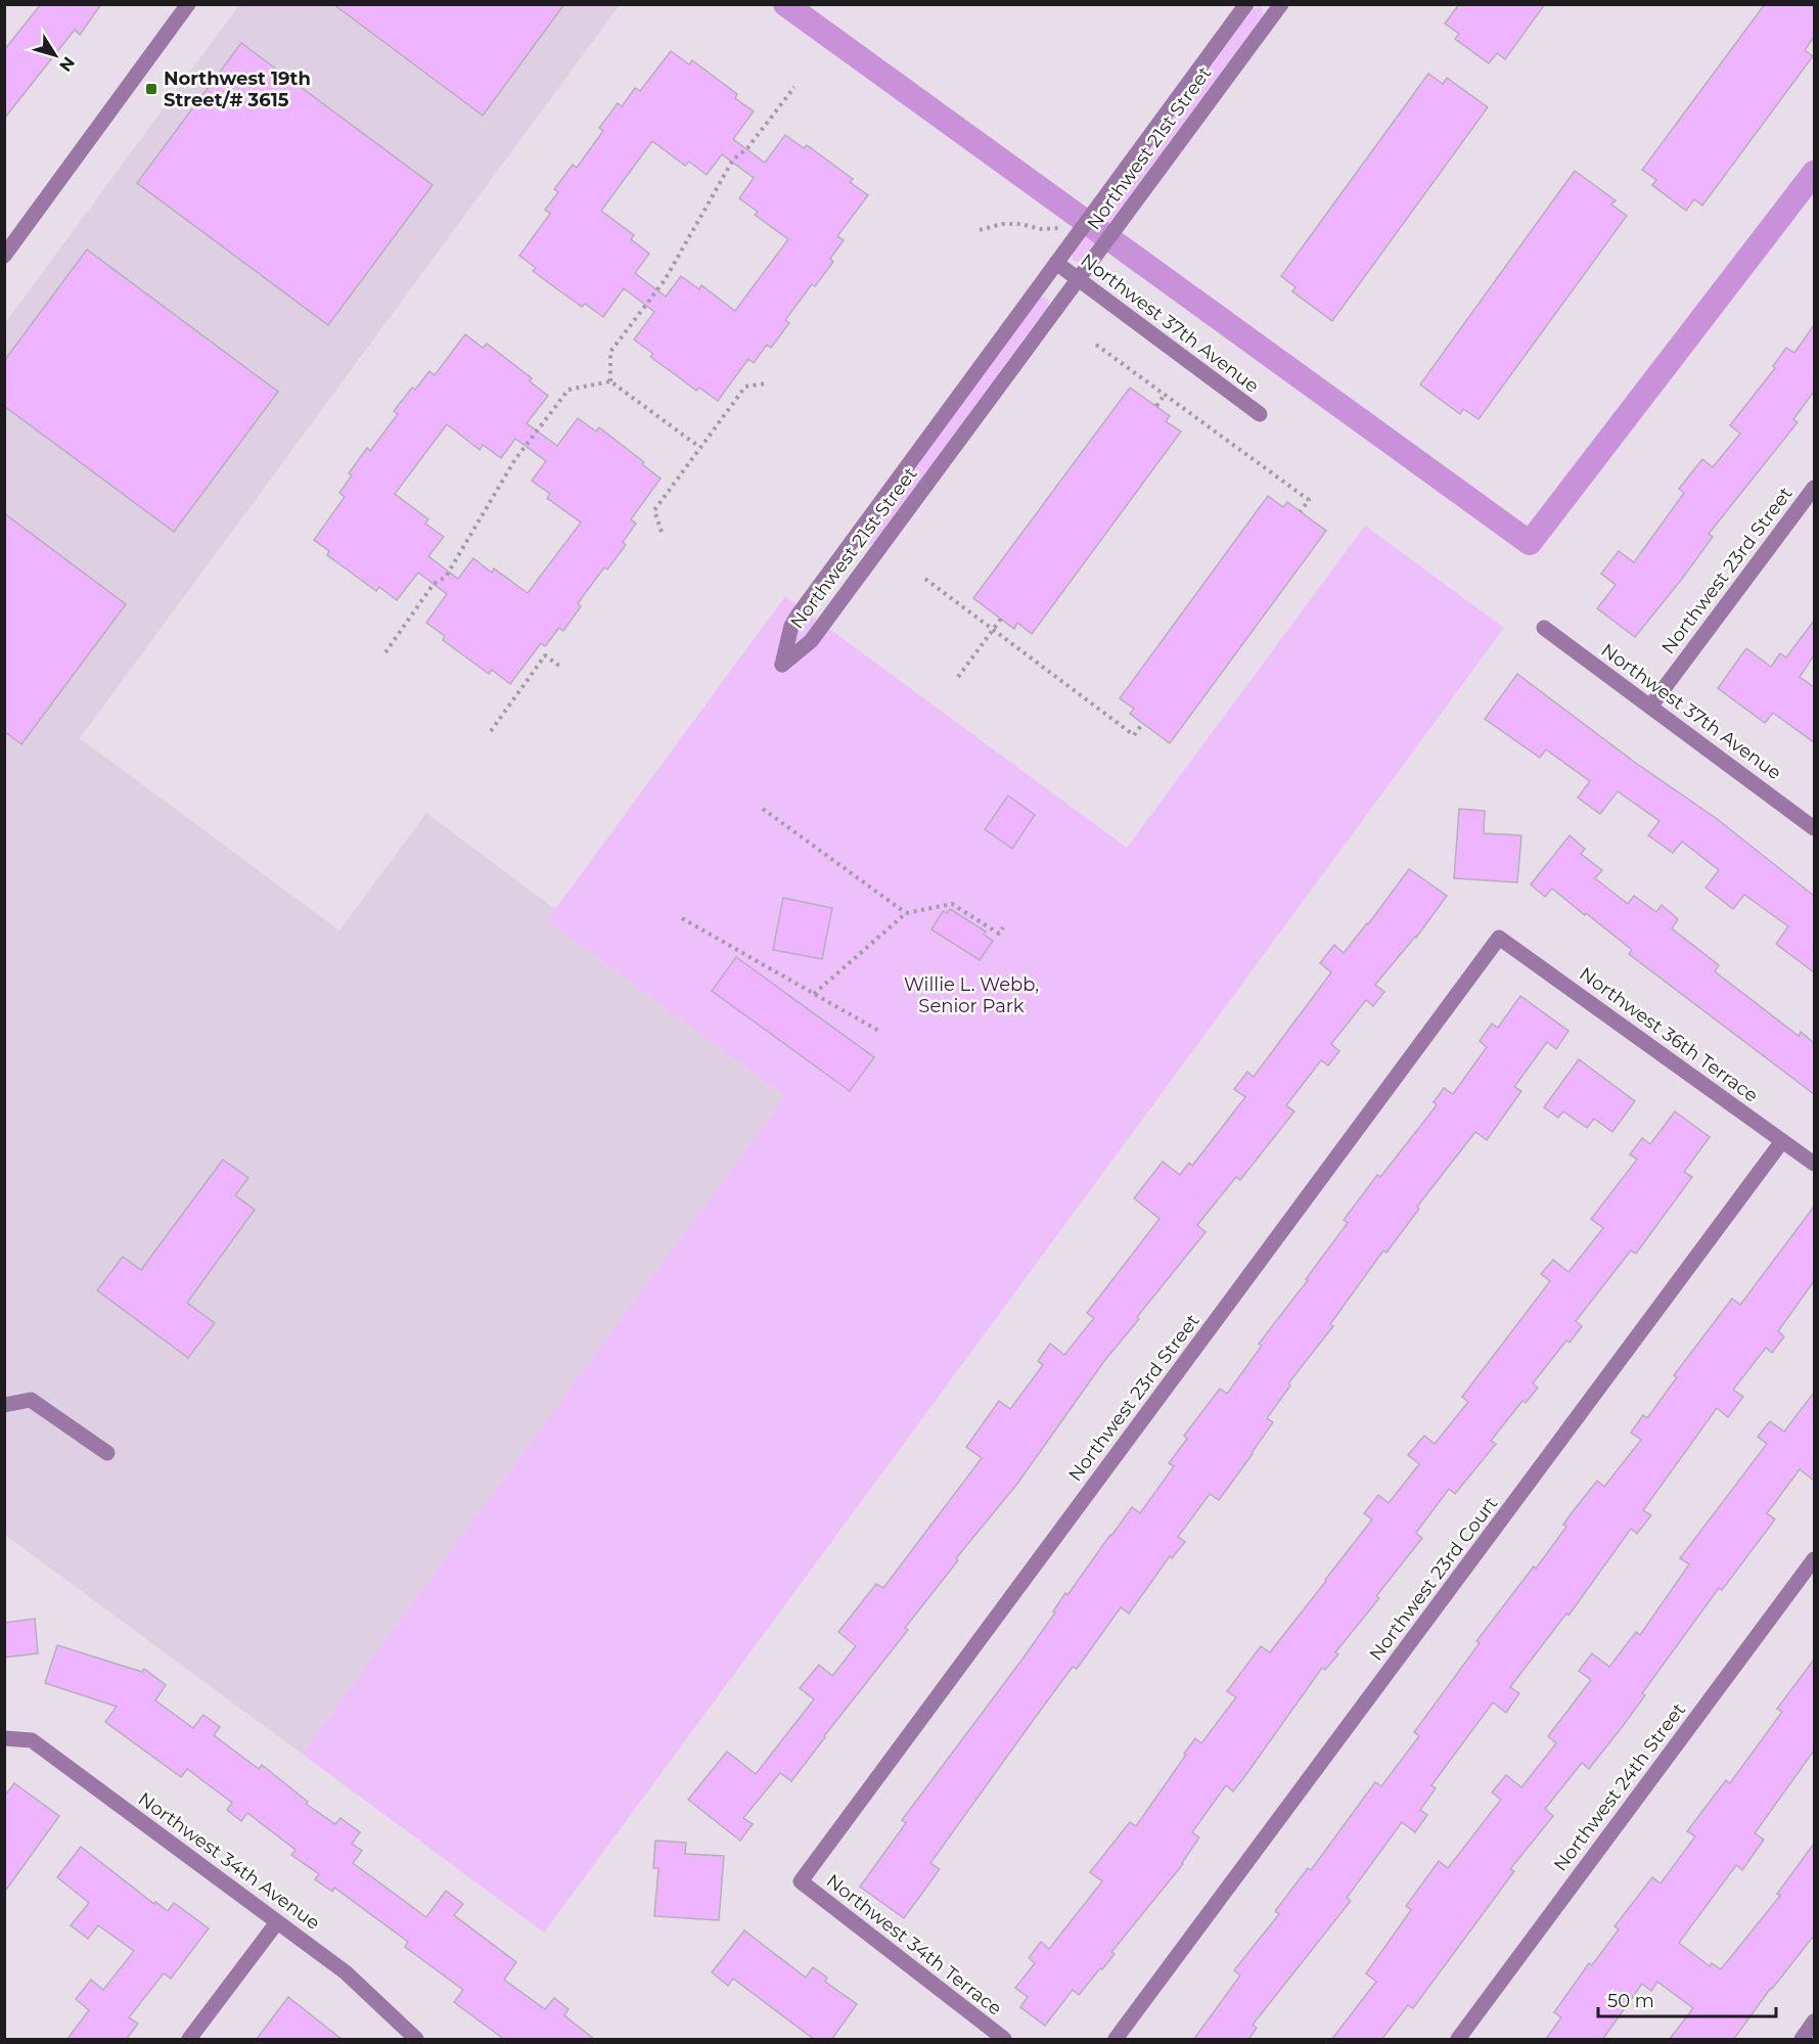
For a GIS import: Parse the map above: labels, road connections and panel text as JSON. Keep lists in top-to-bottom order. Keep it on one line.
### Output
{"streets":{"street":["Northwest 21st Street","Northwest 37th Avenue","Northwest 23rd Street","Northwest 36th Terrace","Northwest 23rd Court","Northwest 24th Street","Northwest 34th Avenue","Northwest 34th Terrace"]},"crossings":[["Northwest 21st Street","Northwest 37th Avenue"],["Northwest 37th Avenue","Northwest 23rd Street"],["Northwest 23rd Street","Northwest 36th Terrace"],["Northwest 23rd Street","Northwest 34th Terrace"],["Northwest 36th Terrace","Northwest 23rd Court"]],"parks":["Willie L. Webb, Senior Park"],"places":{"transit":["Northwest 19th Street/# 3615"]},"scale_bar":"50 m","north":"bottom right"}
